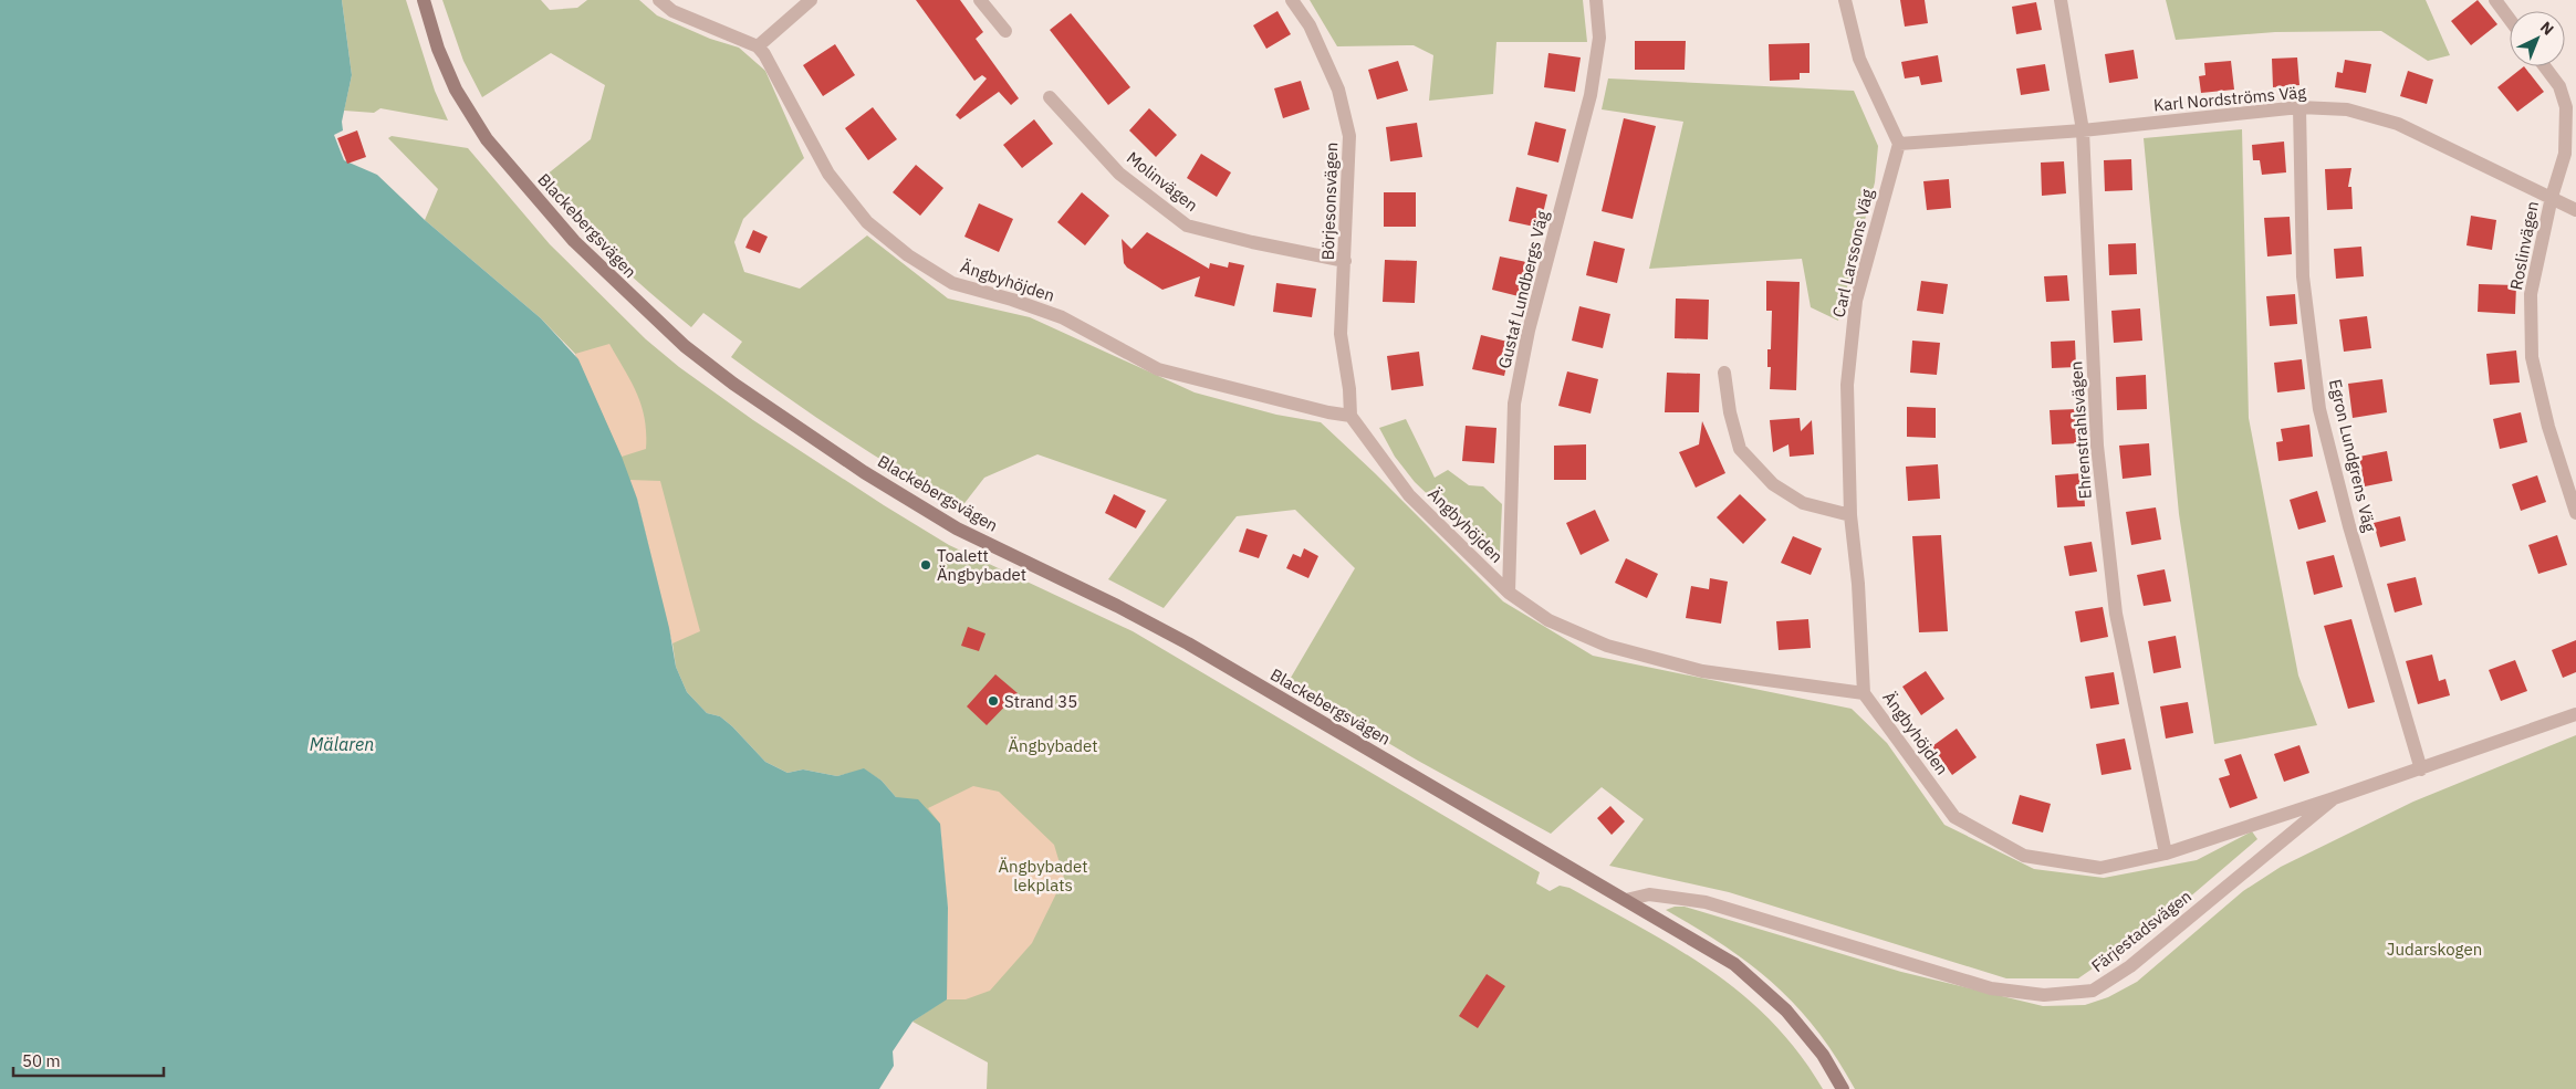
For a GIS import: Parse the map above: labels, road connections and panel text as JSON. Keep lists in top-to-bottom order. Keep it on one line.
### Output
{"streets":{"street":["Karl Nordströms Väg","Molinvägen","Börjesonsvägen","Blackebergsvägen","Roslinvägen","Carl Larssons Väg","Ängbyhöjden","Gustaf Lundbergs Väg","Ehrenstrahlsvägen","Egron Lundgrens Väg","Färjestadsvägen"]},"crossings":[["Karl Nordströms Väg","Roslinvägen"],["Karl Nordströms Väg","Carl Larssons Väg"],["Karl Nordströms Väg","Ehrenstrahlsvägen"],["Karl Nordströms Väg","Egron Lundgrens Väg"],["Molinvägen","Börjesonsvägen"],["Börjesonsvägen","Ängbyhöjden"],["Blackebergsvägen","Färjestadsvägen"],["Carl Larssons Väg","Ängbyhöjden"],["Ängbyhöjden","Gustaf Lundbergs Väg"],["Ängbyhöjden","Ehrenstrahlsvägen"],["Ängbyhöjden","Färjestadsvägen"],["Egron Lundgrens Väg","Färjestadsvägen"]],"water":["Mälaren"],"parks":["Ängbybadet","Ängbybadet lekplats","Judarskogen"],"places":["Toalett Ängbybadet","Strand 35"],"scale_bar":"50 m","north":"top right"}
